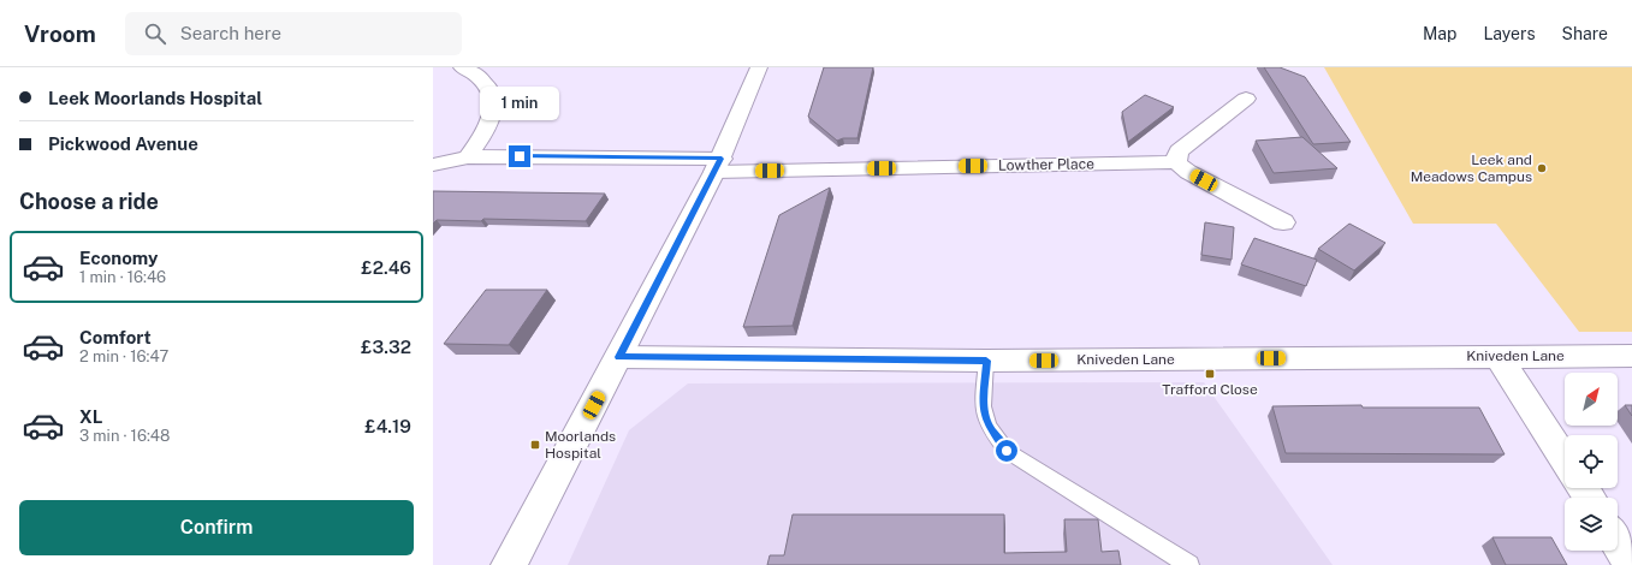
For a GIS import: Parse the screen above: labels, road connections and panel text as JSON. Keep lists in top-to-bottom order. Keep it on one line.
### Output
{"streets":{"main road":["Lowther Place","Kniveden Lane"]},"places":{"other":["Leek and Meadows Campus"],"transit":["Trafford Close","Moorlands Hospital"]},"north":"top right","page":{"header":"Vroom","search":"Search here","nav":["Map","Layers","Share"],"banner":["Leek Moorlands Hospital","Pickwood Avenue"],"bubble":"1 min","heading":"Choose a ride","list":[{"name":"Economy","note":"1 min · 16:46","value":"£2.46"},{"name":"Comfort","note":"2 min · 16:47","value":"£3.32"},{"name":"XL","note":"3 min · 16:48","value":"£4.19"}],"buttons":"Confirm"}}
